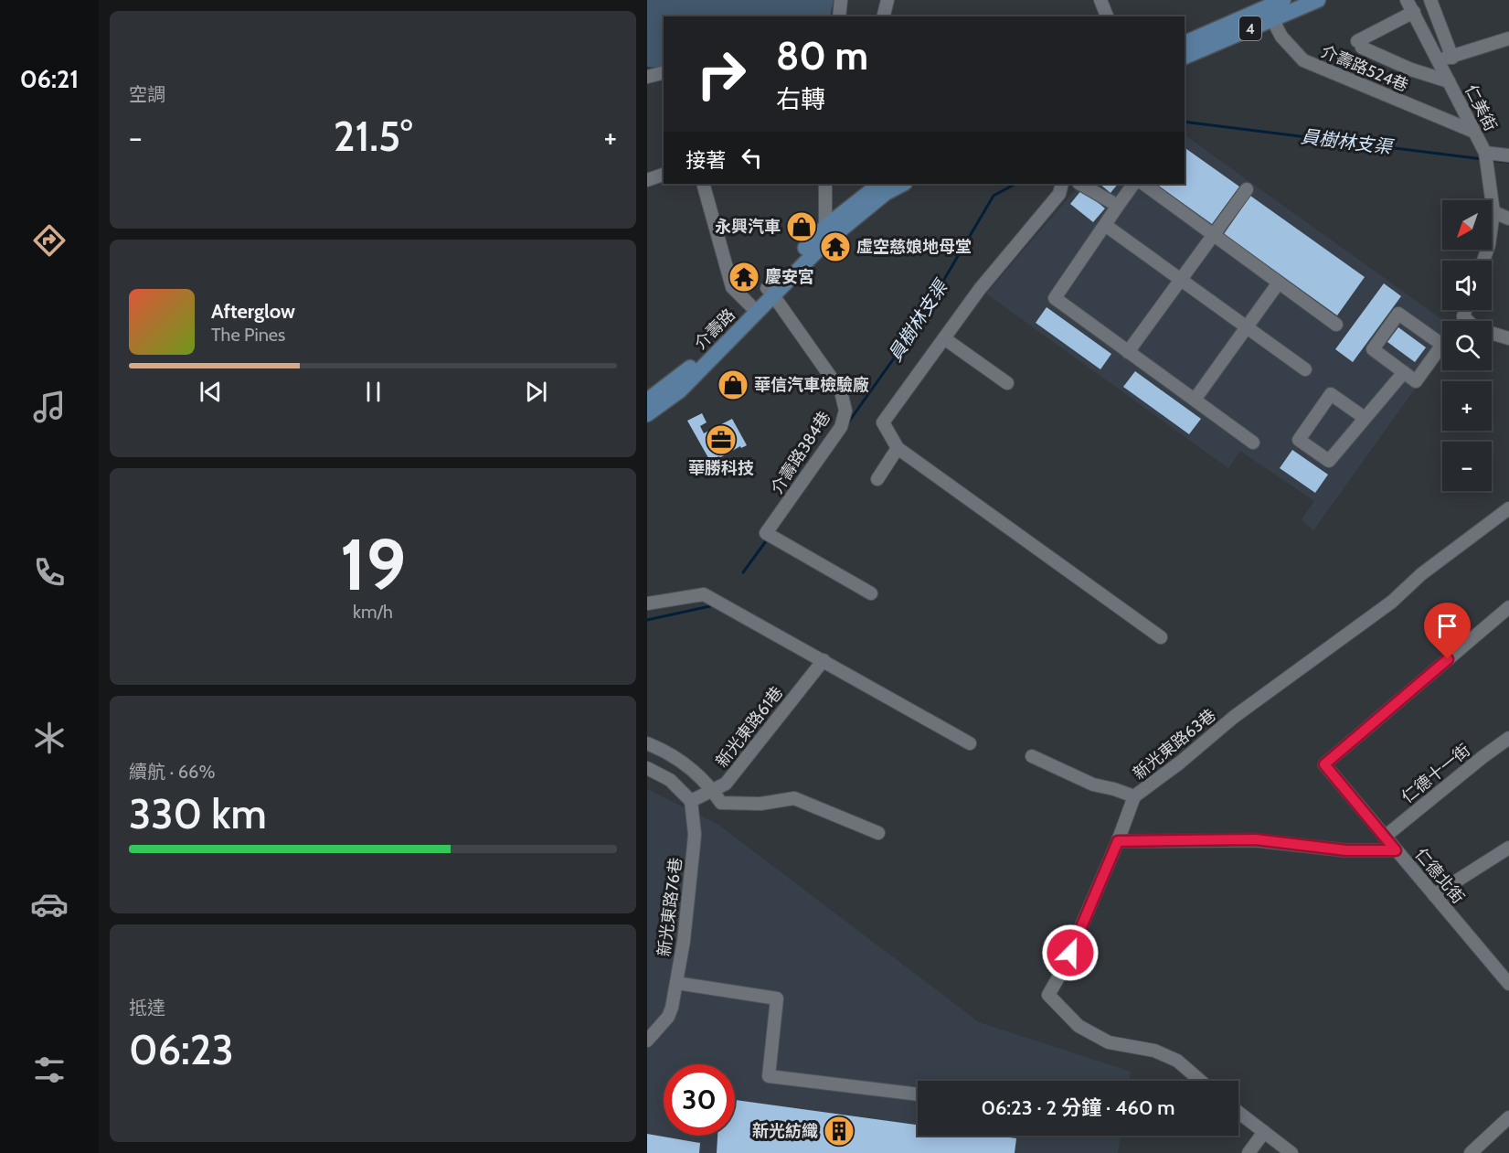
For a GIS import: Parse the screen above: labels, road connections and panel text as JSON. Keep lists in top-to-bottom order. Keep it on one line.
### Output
{"streets":{"main road":["4","介壽路"],"street":["介壽路524巷","仁美街","介壽路384巷","新光東路61巷","新光東路63巷","仁德十一街","仁德北街","新光東路76巷"]},"crossings":[["4","介壽路524巷"],["介壽路524巷","仁美街"],["介壽路","介壽路384巷"],["新光東路61巷","新光東路76巷"],["仁德十一街","仁德北街"]],"water":["員樹林支渠"],"places":{"shop":["永興汽車","華信汽車檢驗廠"],"temple":["虛空慈娘地母堂","慶安宮"],"office":["華勝科技"],"building":["新光紡織"]},"north":"bottom left","page":{"tabs":"06:21","tile":["空調",["19","km/h"],["續航 · 66%","330 km"],["抵達","06:23"]],"turn":["80 m","右轉"],"heat":["−","21.5°","+"],"then":"接著","map_buttons":["+","−"],"song":["Afterglow","The Pines"],"limit":"30","trip":"06:23 · 2 分鐘 · 460 m"}}
